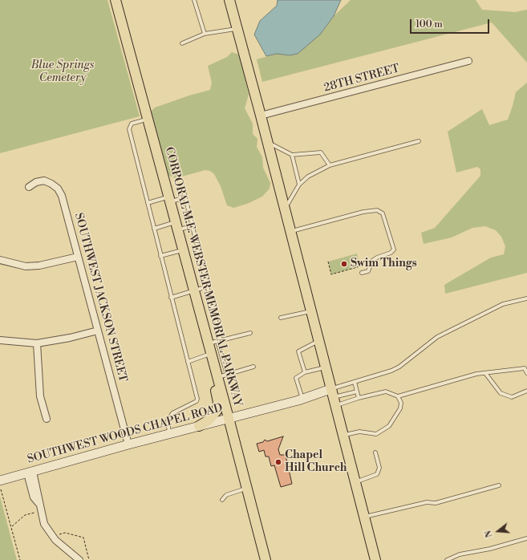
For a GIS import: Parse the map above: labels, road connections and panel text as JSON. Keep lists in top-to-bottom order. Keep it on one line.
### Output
{"streets":{"main road":["CORPORAL M.E. WEBSTER MEMORIAL PARKWAY","SOUTHWEST WOODS CHAPEL ROAD"],"street":["28TH STREET","SOUTHWEST JACKSON STREET"]},"crossings":[["CORPORAL M.E. WEBSTER MEMORIAL PARKWAY","SOUTHWEST WOODS CHAPEL ROAD"],["SOUTHWEST JACKSON STREET","SOUTHWEST WOODS CHAPEL ROAD"]],"parks":["Blue Springs Cemetery"],"places":["Swim Things","Chapel Hill Church"],"scale_bar":"100 m","north":"left"}
